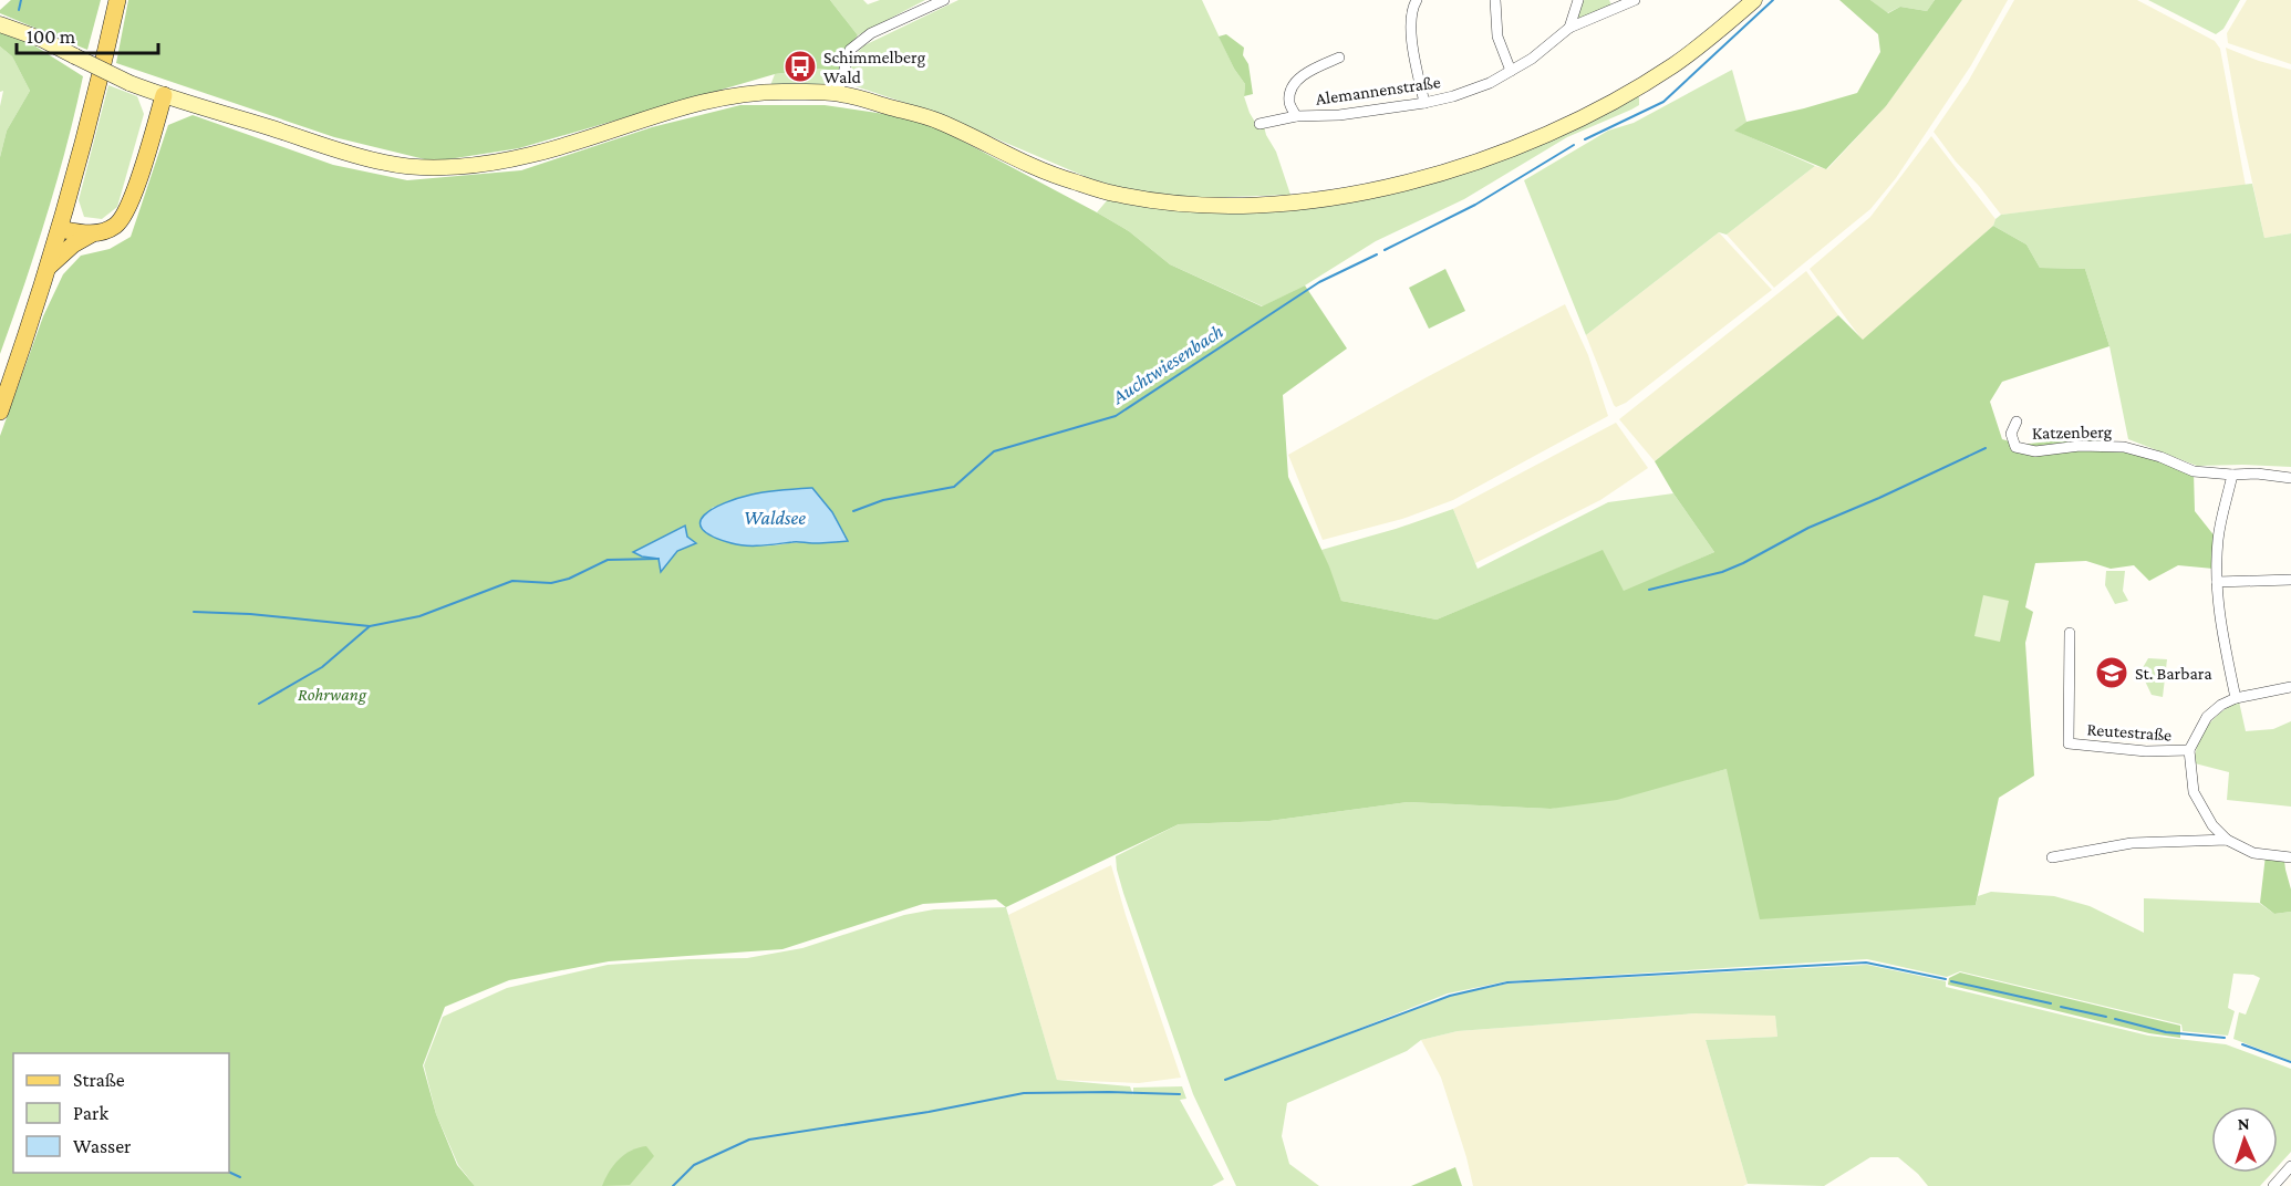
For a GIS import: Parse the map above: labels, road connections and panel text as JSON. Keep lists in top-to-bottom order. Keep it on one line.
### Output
{"streets":{"street":["Alemannenstraße","Katzenberg","Reutestraße"]},"water":["Auchtwiesenbach","Waldsee"],"parks":["Rohrwang"],"places":{"bus stop":["Schimmelberg Wald"],"school or university":["St. Barbara"]},"legend":["Straße","Park","Wasser"],"scale_bar":"100 m","north":"top"}
